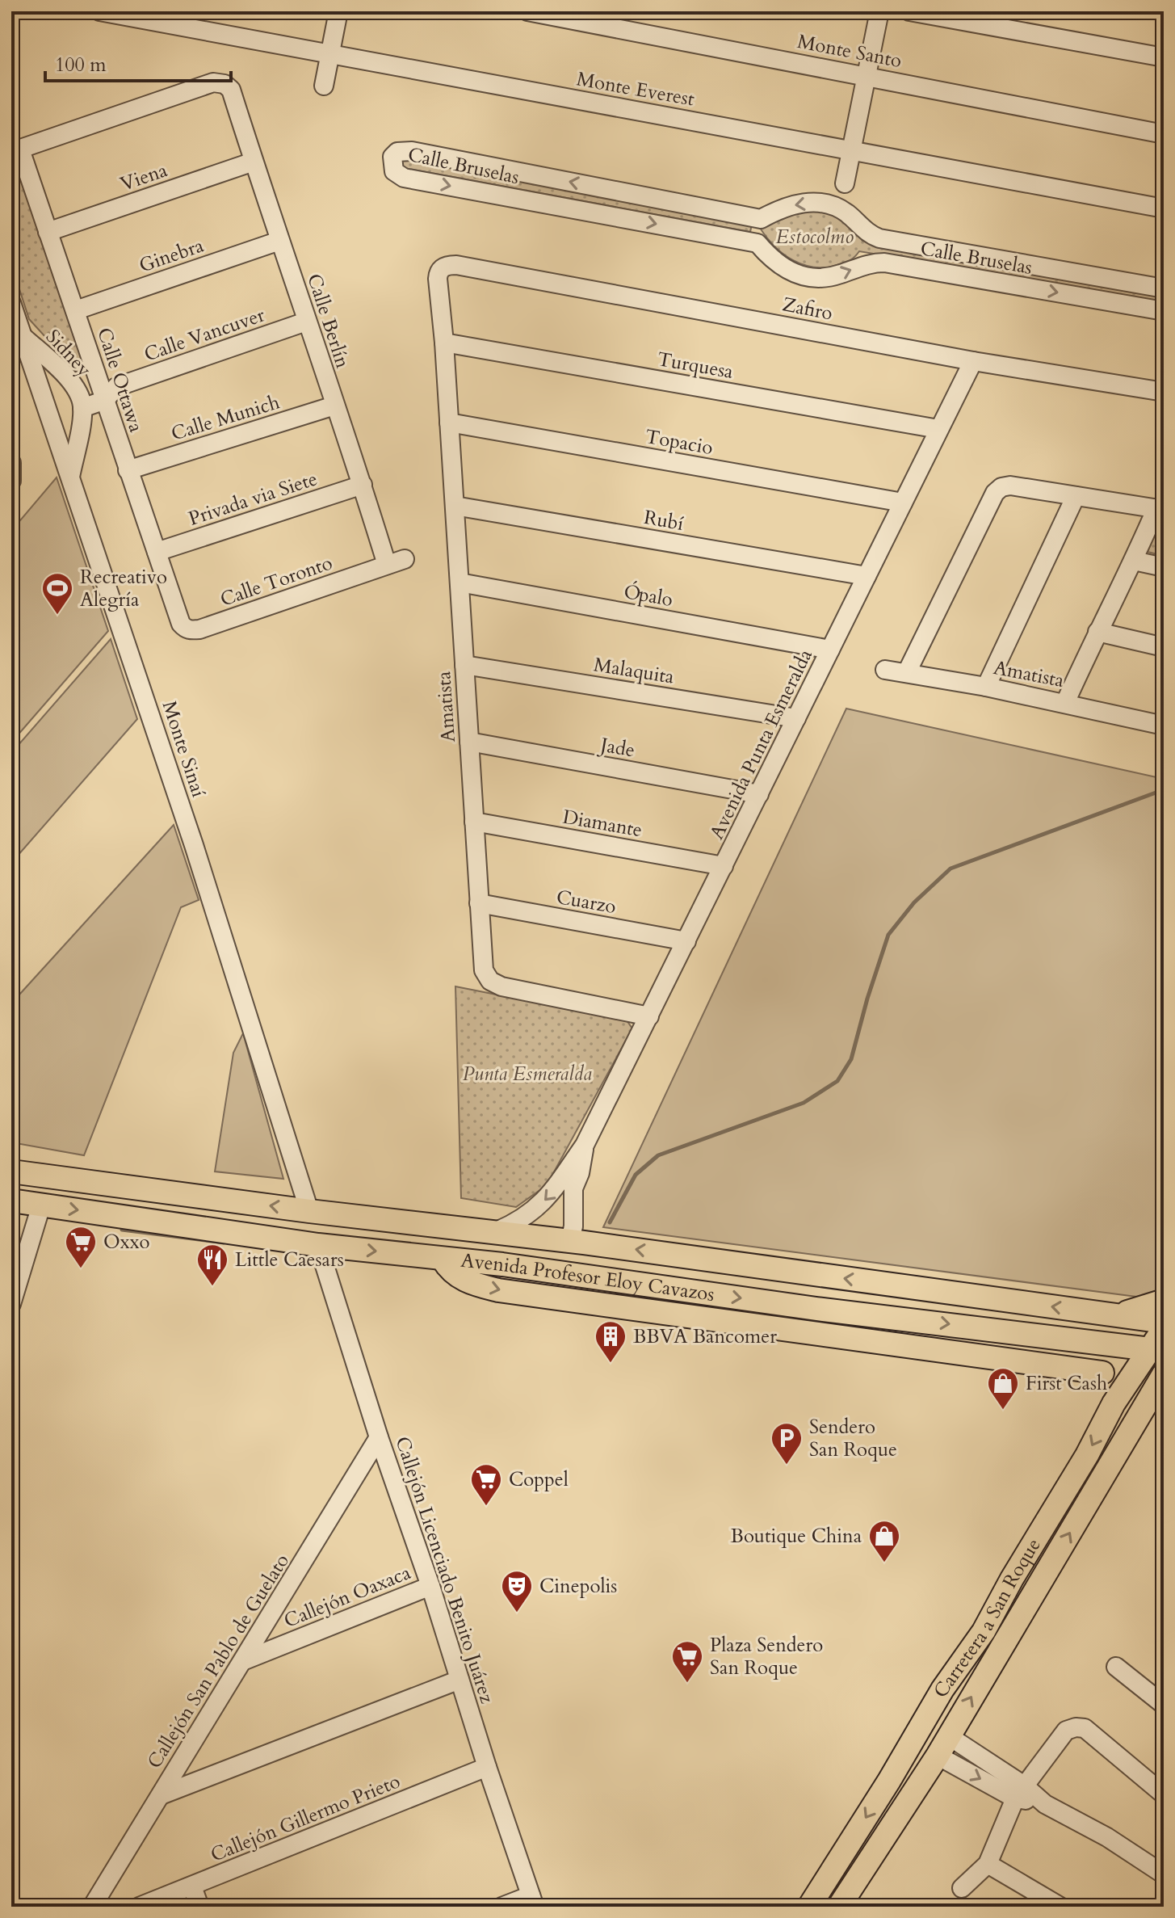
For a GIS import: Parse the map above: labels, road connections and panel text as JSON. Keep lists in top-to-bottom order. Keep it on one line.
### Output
{"streets":{"main road":["Avenida Profesor Eloy Cavazos","Carretera a San Roque"],"street":["Monte Santo","Monte Everest","Calle Bruselas","Viena","Ginebra","Zafiro","Calle Berlín","Calle Vancuver","Sidney","Turquesa","Calle Ottawa","Calle Munich","Topacio","Privada via Siete","Rubí","Calle Toronto","Ópalo","Malaquita","Amatista","Avenida Punta Esmeralda","Jade","Monte Sinaí","Diamante","Cuarzo","Callejón Licenciado Benito Juárez","Callejón Oaxaca","Callejón San Pablo de Guelato","Callejón Gillermo Prieto"]},"crossings":[["Viena","Calle Berlín"],["Viena","Calle Ottawa"],["Ginebra","Calle Berlín"],["Ginebra","Calle Ottawa"],["Zafiro","Amatista"],["Zafiro","Avenida Punta Esmeralda"],["Calle Berlín","Calle Vancuver"],["Calle Berlín","Calle Ottawa"],["Calle Berlín","Calle Munich"],["Calle Berlín","Privada via Siete"],["Calle Berlín","Calle Toronto"],["Calle Vancuver","Calle Ottawa"],["Sidney","Monte Sinaí"],["Turquesa","Amatista"],["Turquesa","Avenida Punta Esmeralda"],["Calle Ottawa","Calle Munich"],["Calle Ottawa","Privada via Siete"],["Calle Ottawa","Calle Toronto"],["Topacio","Amatista"],["Topacio","Avenida Punta Esmeralda"],["Rubí","Amatista"],["Rubí","Avenida Punta Esmeralda"],["Ópalo","Amatista"],["Ópalo","Avenida Punta Esmeralda"],["Malaquita","Amatista"],["Malaquita","Avenida Punta Esmeralda"],["Amatista","Avenida Punta Esmeralda"],["Amatista","Jade"],["Amatista","Diamante"],["Amatista","Cuarzo"],["Avenida Punta Esmeralda","Jade"],["Avenida Punta Esmeralda","Diamante"],["Avenida Punta Esmeralda","Cuarzo"],["Avenida Punta Esmeralda","Avenida Profesor Eloy Cavazos"],["Monte Sinaí","Avenida Profesor Eloy Cavazos"],["Avenida Profesor Eloy Cavazos","Callejón Licenciado Benito Juárez"],["Avenida Profesor Eloy Cavazos","Carretera a San Roque"],["Callejón Licenciado Benito Juárez","Callejón Oaxaca"],["Callejón Licenciado Benito Juárez","Callejón San Pablo de Guelato"],["Callejón Licenciado Benito Juárez","Callejón Gillermo Prieto"],["Callejón Oaxaca","Callejón San Pablo de Guelato"]],"parks":["Estocolmo","Punta Esmeralda"],"places":{"sports":["Recreativo Alegría"],"supermarket":["Oxxo","Coppel","Plaza Sendero San Roque"],"restaurant":["Little Caesars"],"building":["BBVA Bancomer"],"shop":["First Cash","Boutique China"],"parking":["Sendero San Roque"],"theatre":["Cinepolis"]},"scale_bar":"100 m"}
